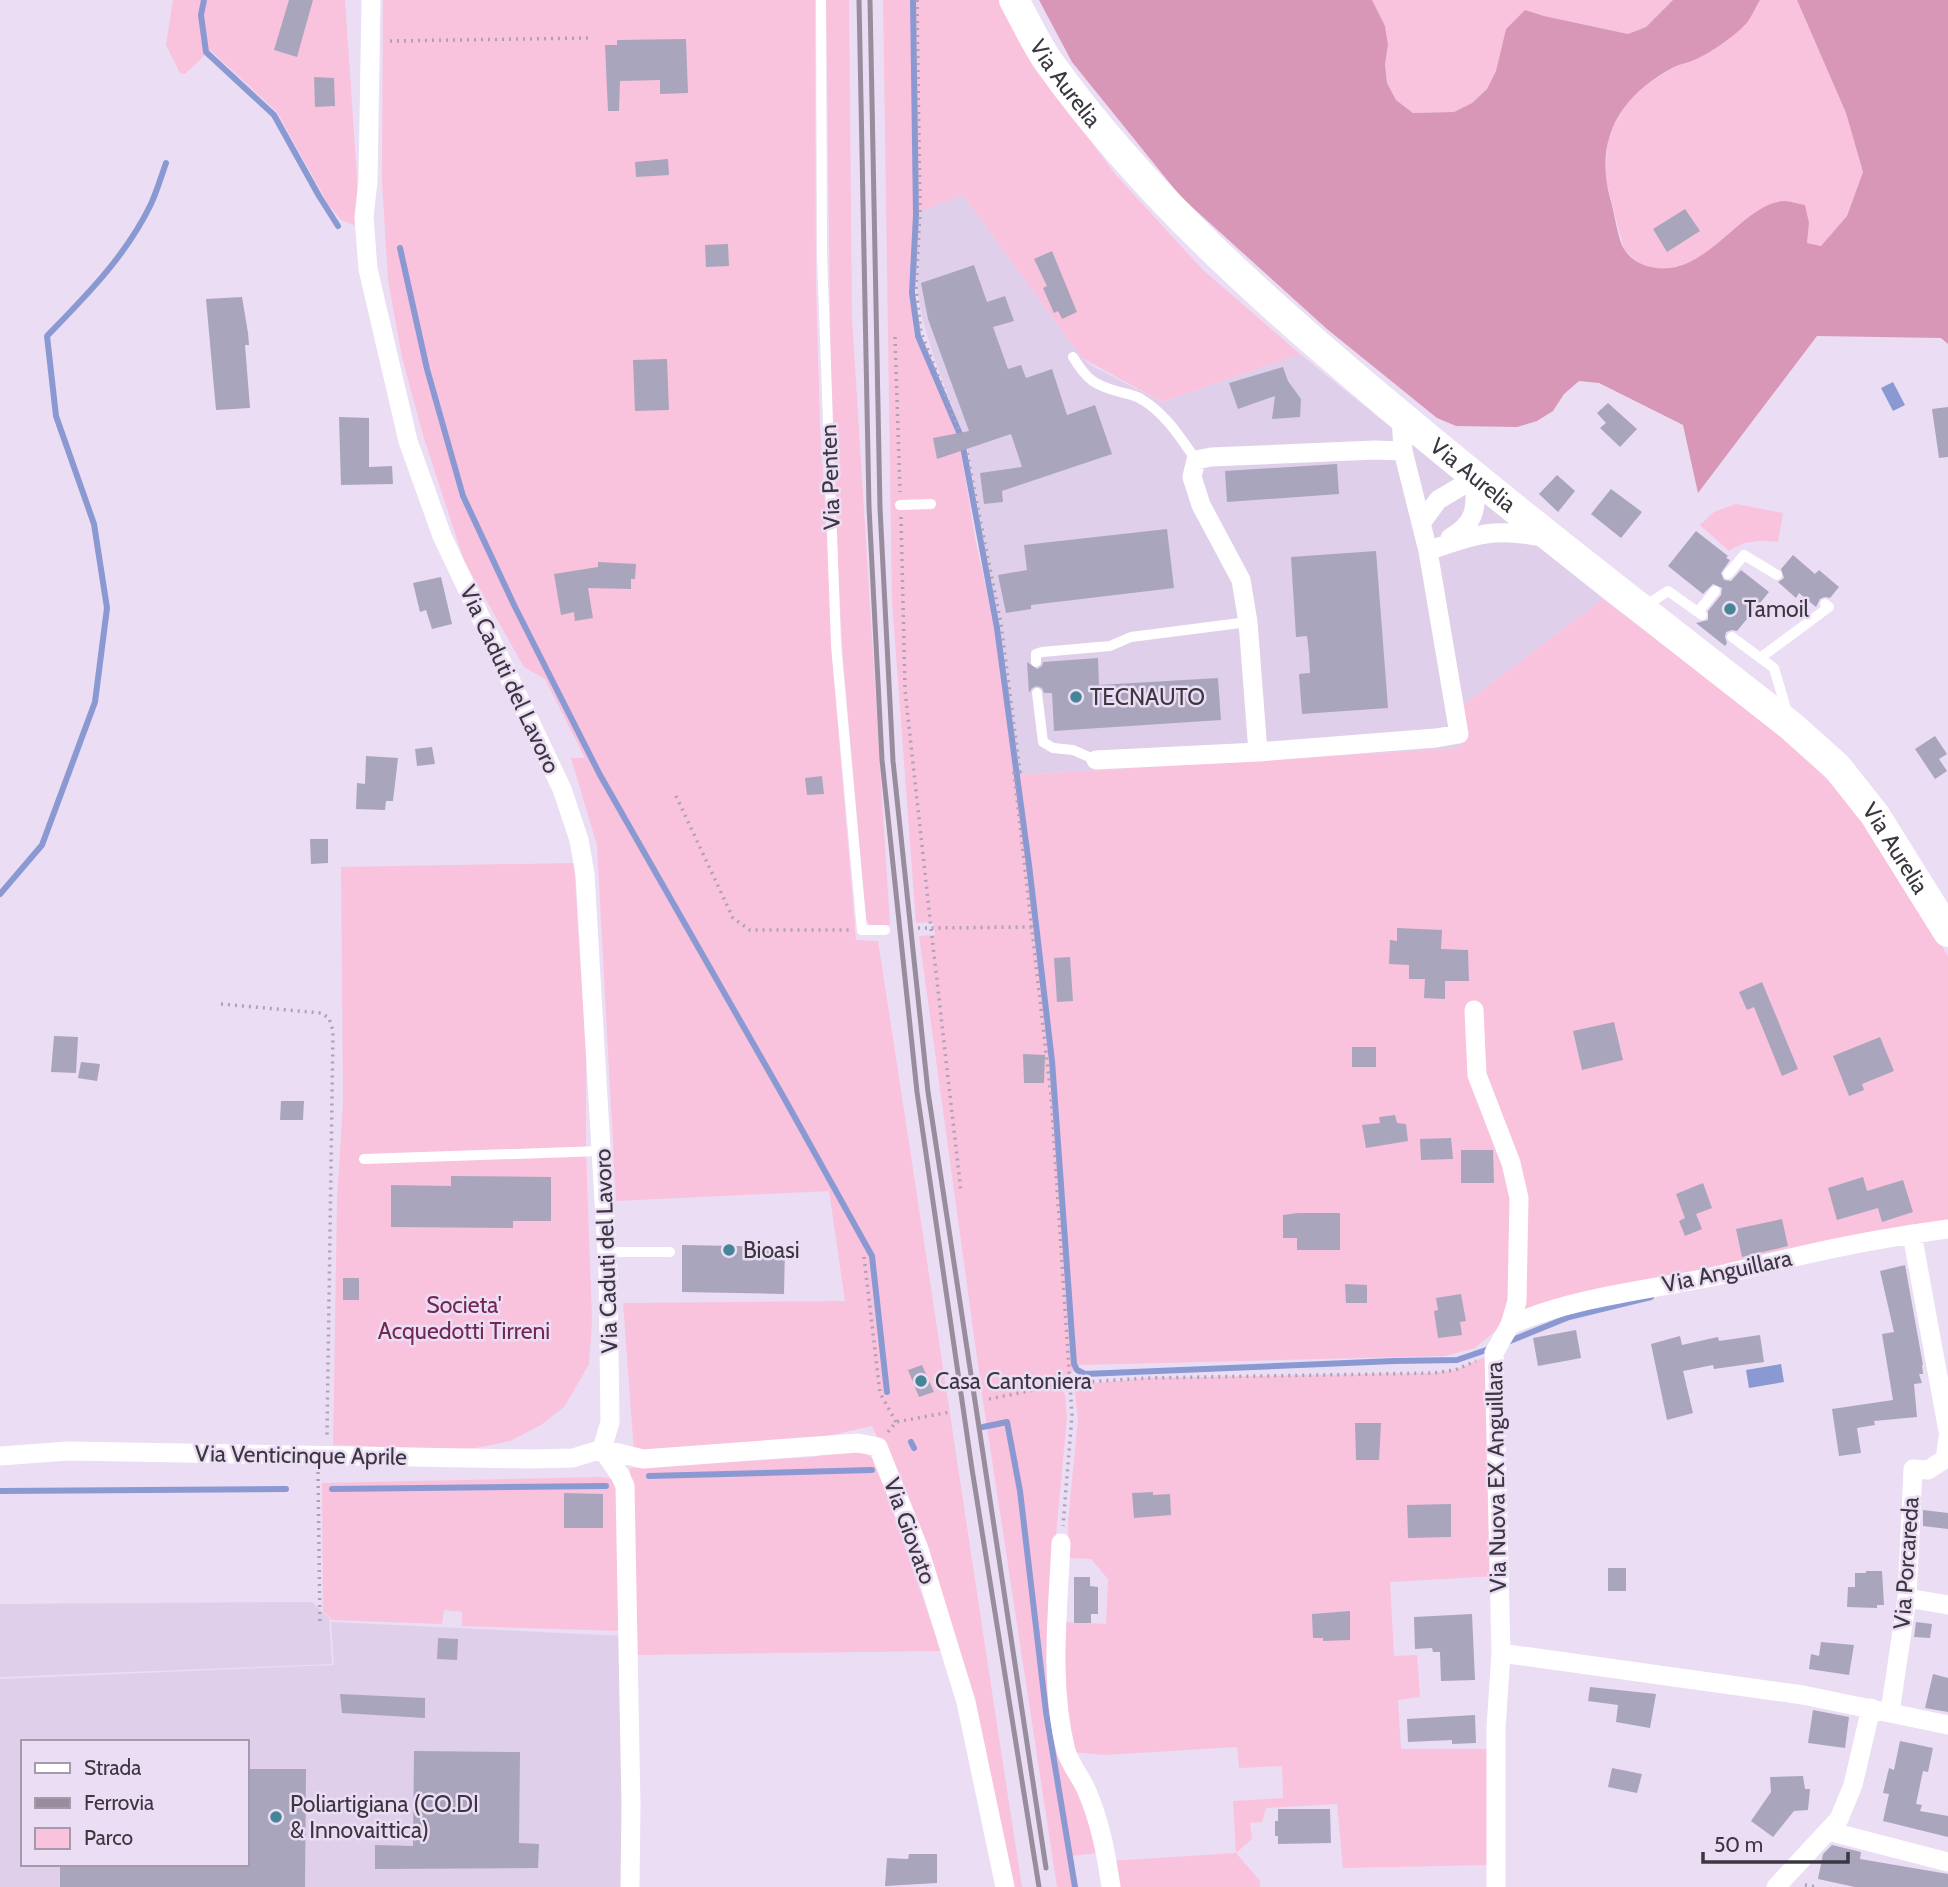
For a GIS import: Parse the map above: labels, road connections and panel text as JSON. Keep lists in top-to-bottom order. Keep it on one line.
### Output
{"streets":{"main road":["Via Aurelia"],"street":["Via Caduti del Lavoro","Via Anguillara","Via Venticinque Aprile","Via Nuova EX Anguillara","Via Giovato","Via Porcareda"],"lane":["Via Penten"]},"crossings":[["Via Caduti del Lavoro","Via Venticinque Aprile"],["Via Caduti del Lavoro","Via Giovato"],["Via Anguillara","Via Nuova EX Anguillara"],["Via Venticinque Aprile","Via Giovato"]],"parks":["Societa' Acquedotti Tirreni"],"places":["Tamoil","TECNAUTO","Bioasi","Casa Cantoniera","Poliartigiana (CO.DI & Innovaittica)"],"legend":["Strada","Ferrovia","Parco"],"scale_bar":"50 m"}
